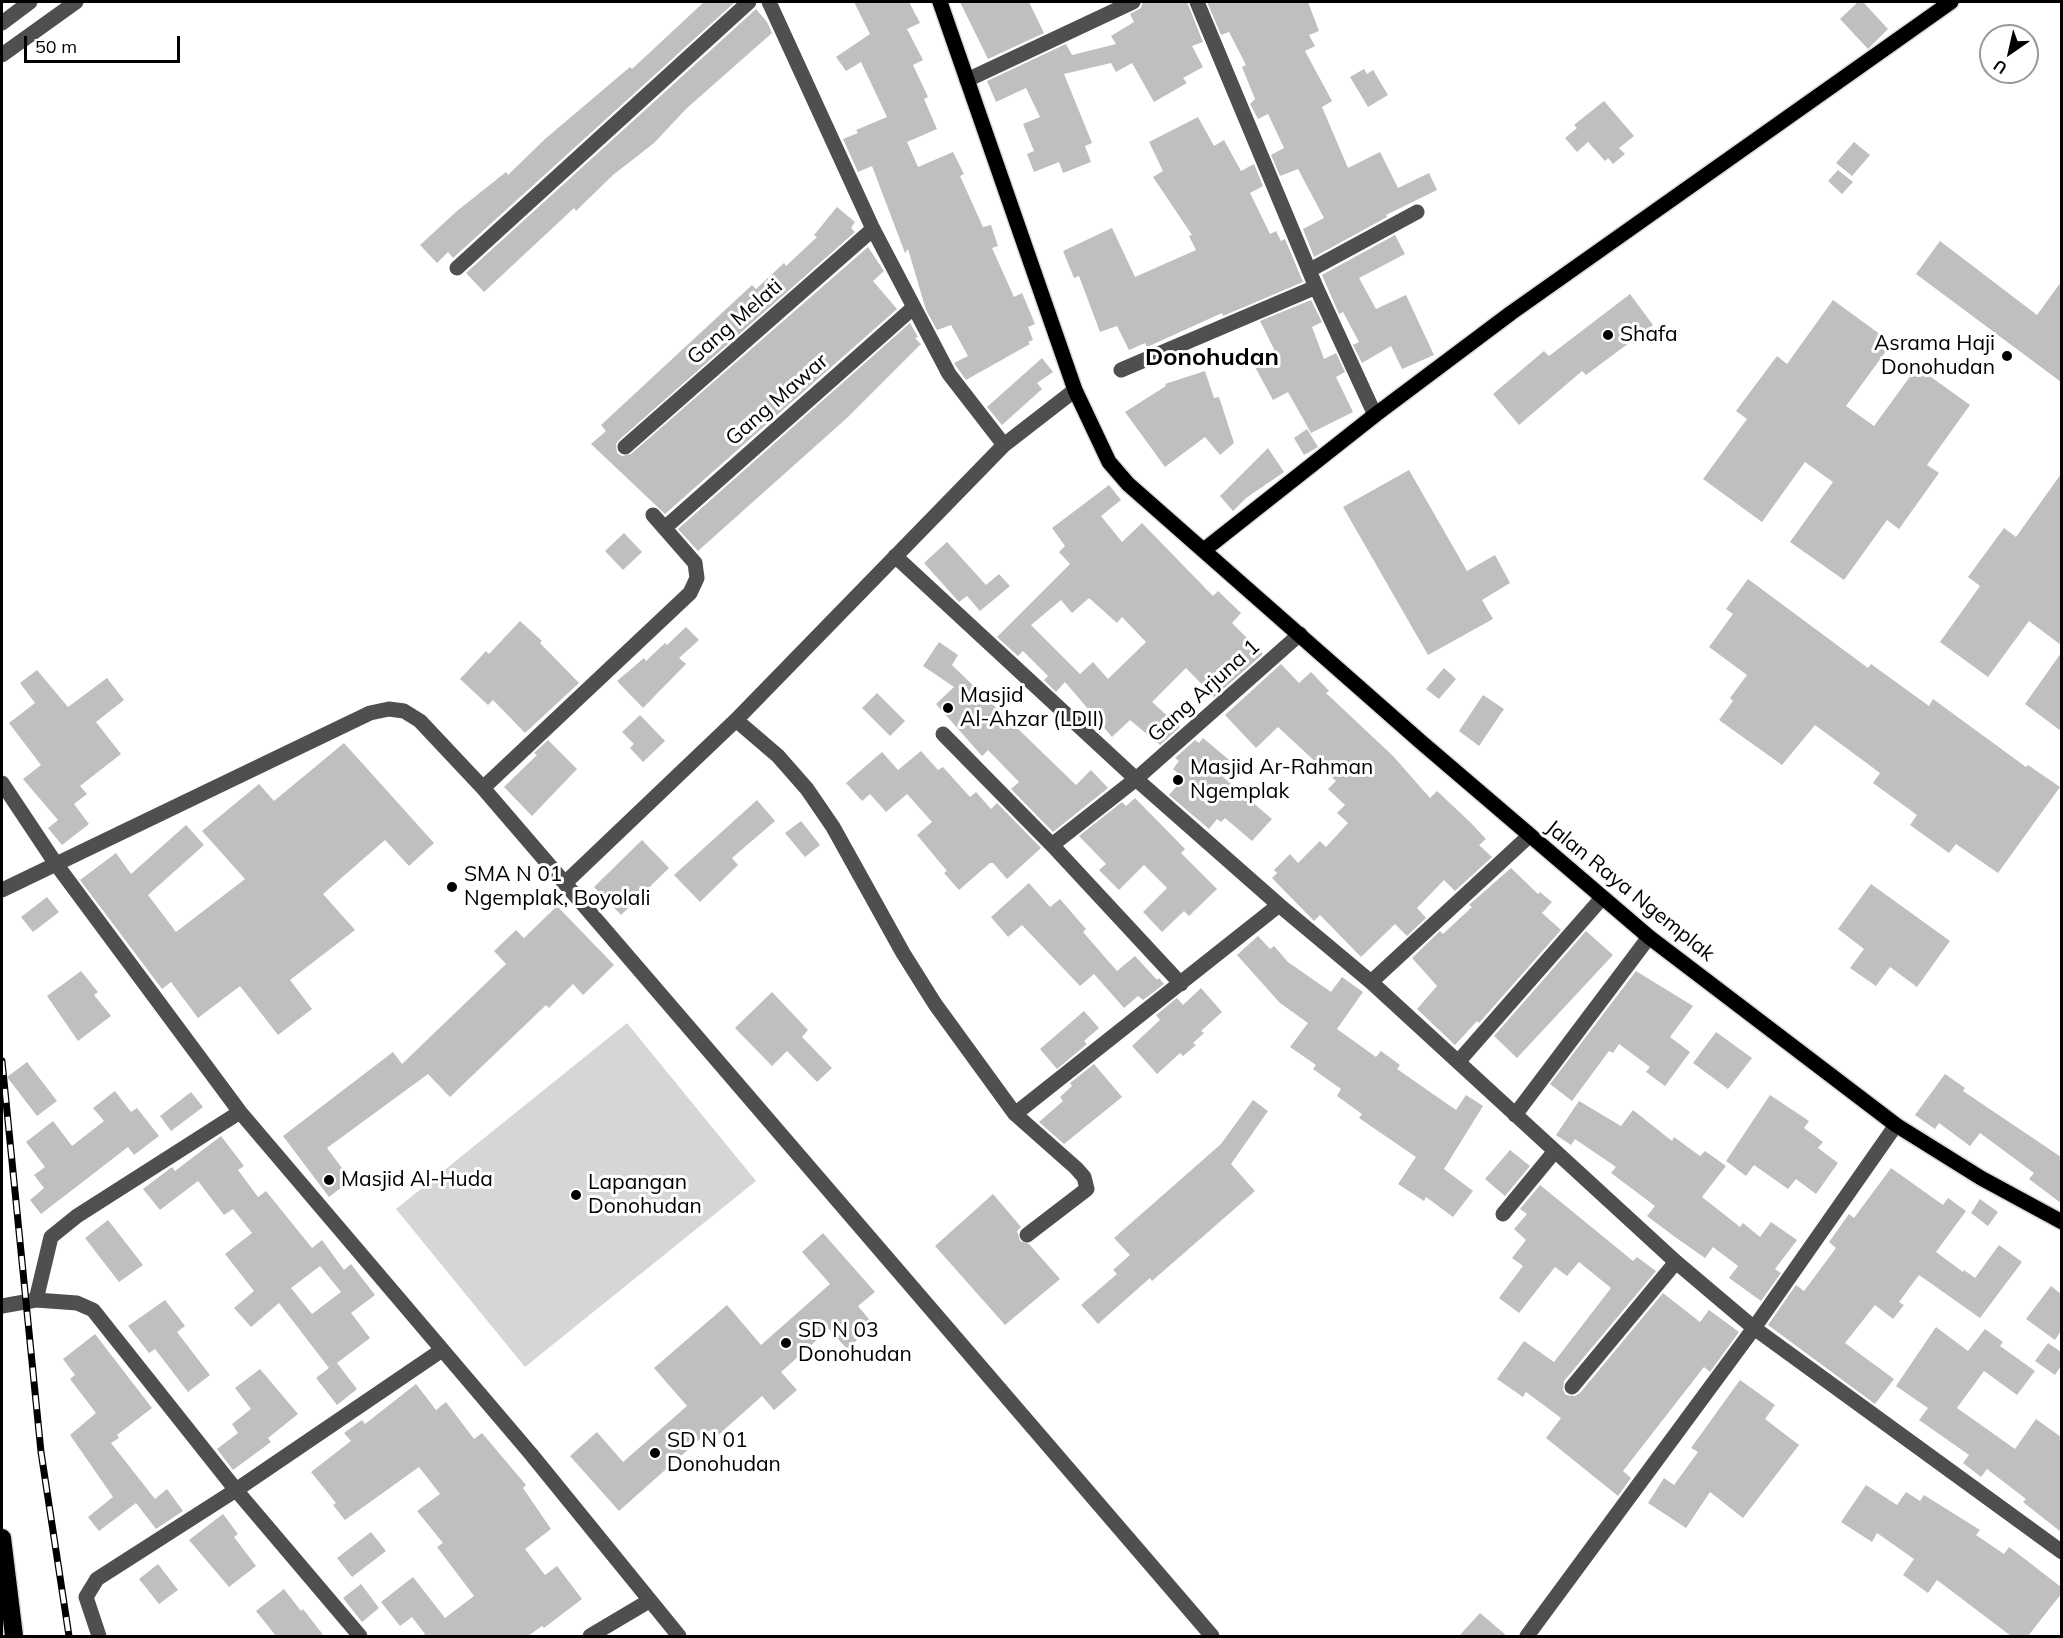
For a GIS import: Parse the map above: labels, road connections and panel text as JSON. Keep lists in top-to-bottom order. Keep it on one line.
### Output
{"streets":{"main road":["Jalan Raya Ngemplak"],"street":["Gang Melati","Gang Mawar","Gang Arjuna 1"]},"crossings":[["Gang Arjuna 1","Jalan Raya Ngemplak"]],"districts":["Donohudan"],"places":["Shafa","Asrama Haji Donohudan","Masjid Al-Ahzar (LDII)","Masjid Ar-Rahman Ngemplak","SMA N 01 Ngemplak, Boyolali","Masjid Al-Huda","Lapangan Donohudan","SD N 03 Donohudan","SD N 01 Donohudan"],"scale_bar":"50 m","north":"bottom left"}
